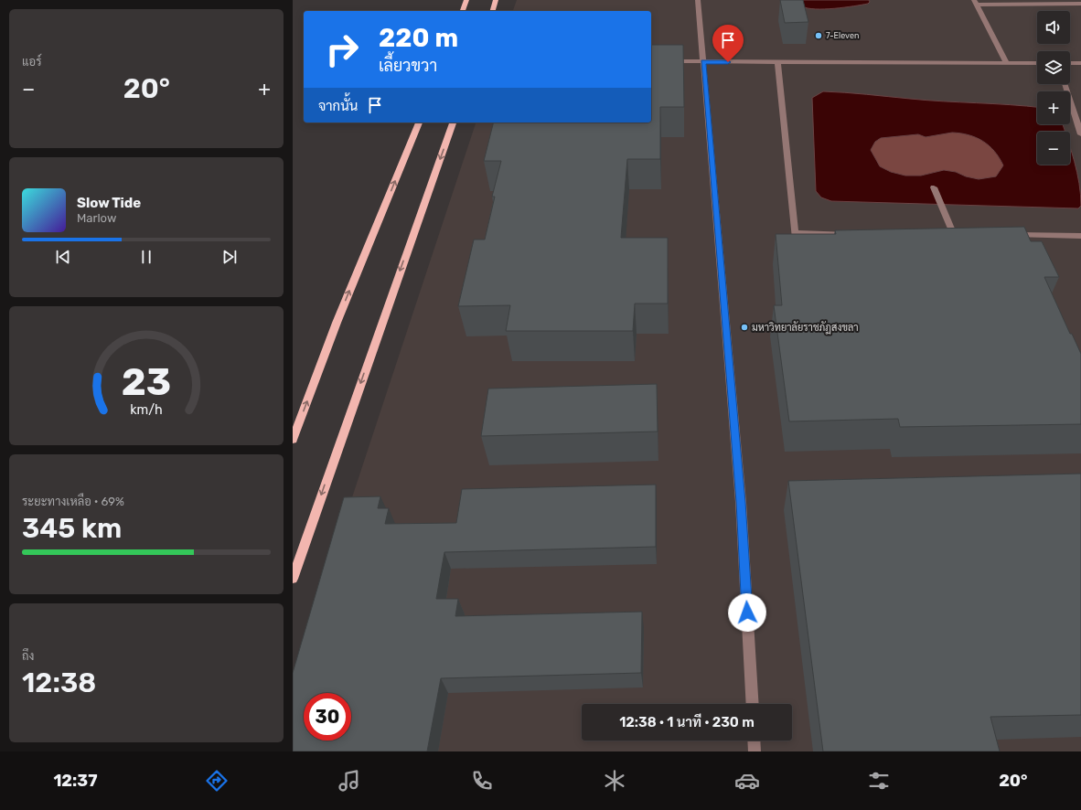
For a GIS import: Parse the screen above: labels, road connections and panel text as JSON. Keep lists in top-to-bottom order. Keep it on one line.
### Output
{"places":["7-Eleven","มหาวิทยาลัยราชภัฏสงขลา"],"page":{"tile":["แอร์",["ระยะทางเหลือ · 69%","345 km"],["ถึง","12:38"]],"map_buttons":["+","−"],"turn":["220 m","เลี้ยวขวา"],"heat":["−","20°","+"],"then":"จากนั้น","song":["Slow Tide","Marlow"],"limit":"30","trip":"12:38 · 1 นาที · 230 m","tabs":["12:37","20°"],"gauge":["23","km/h"]}}
